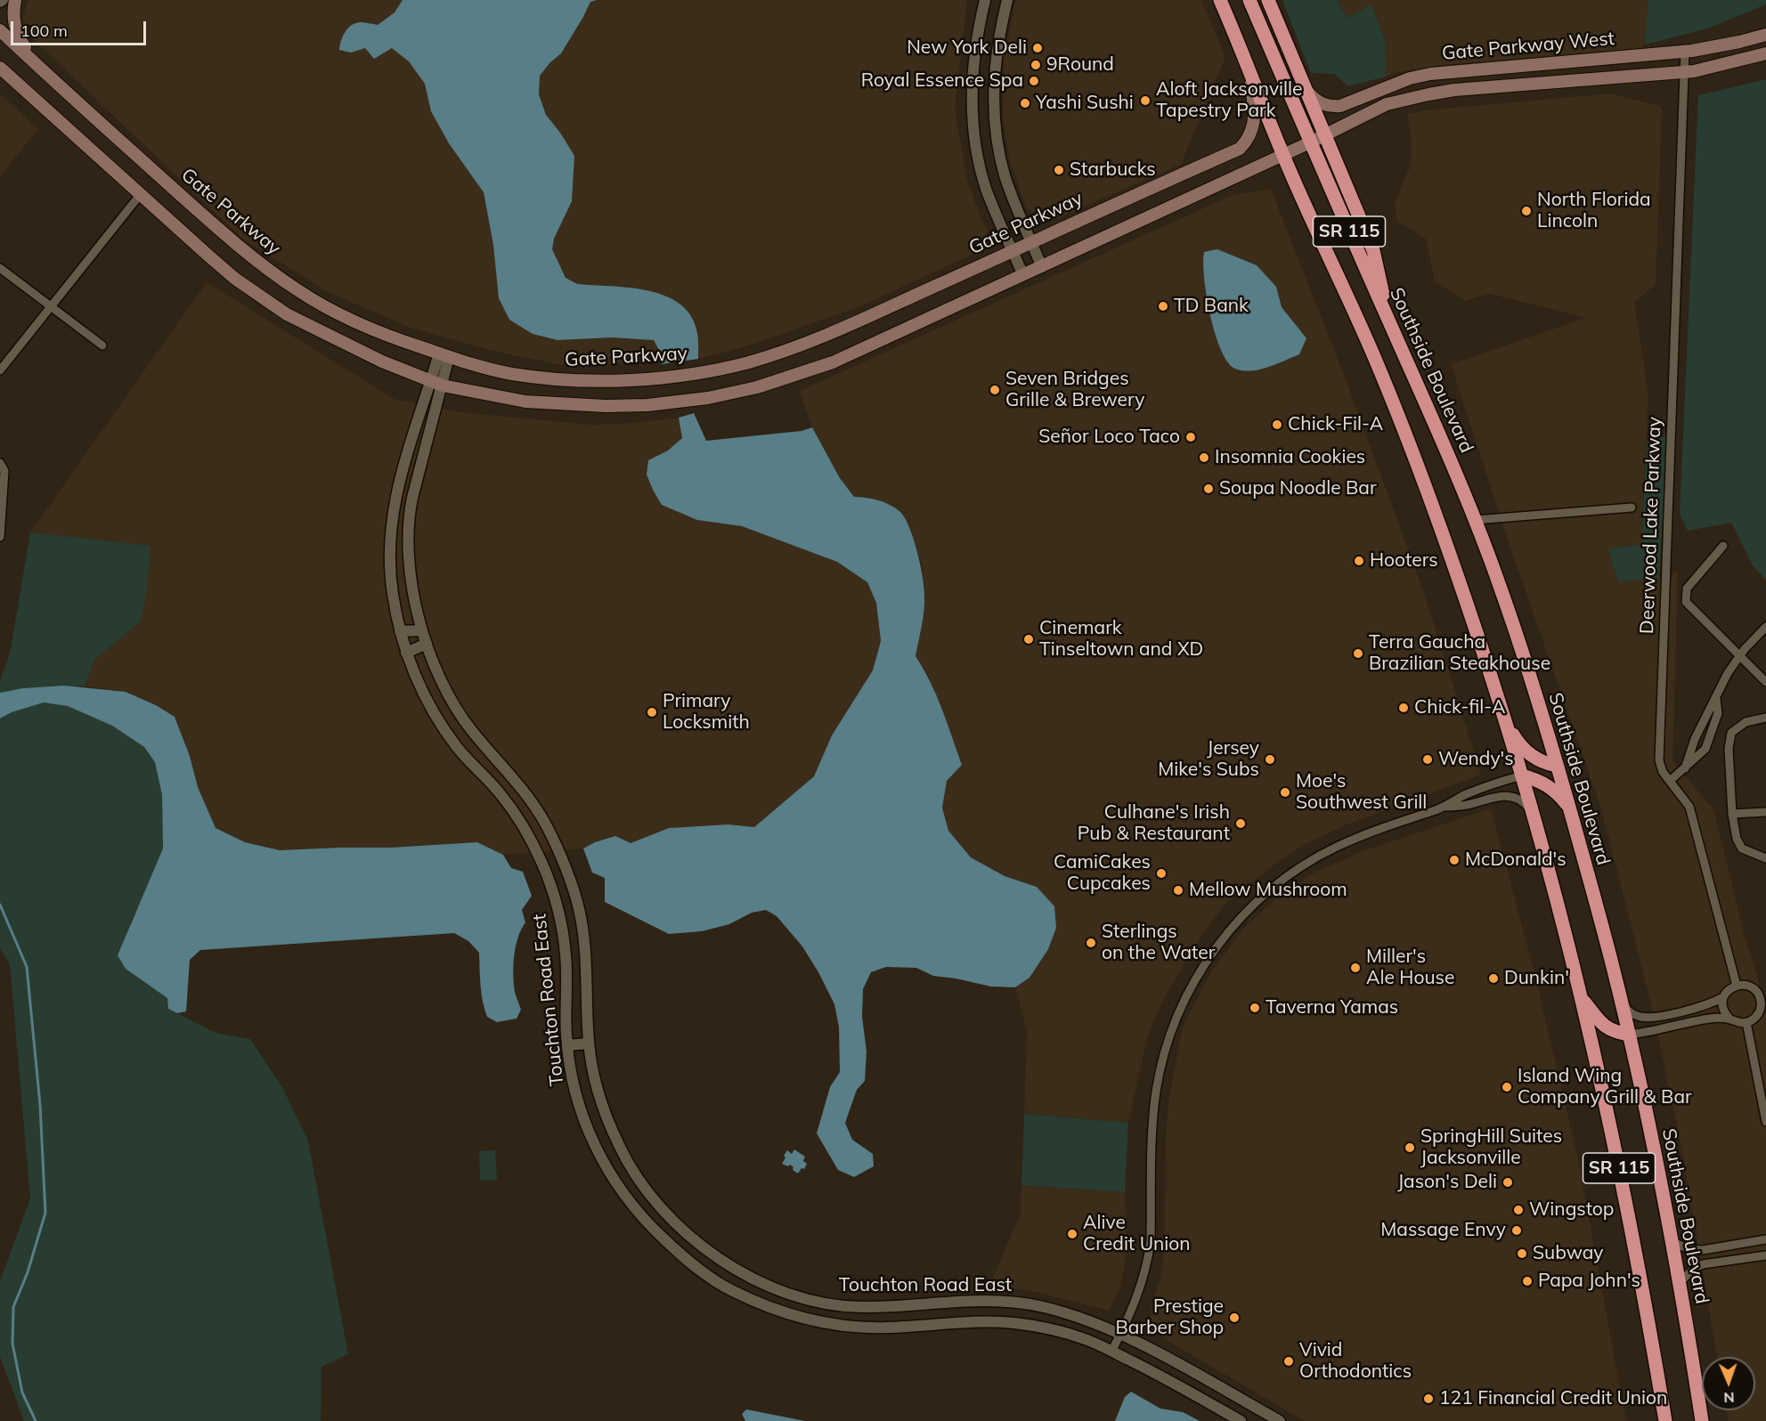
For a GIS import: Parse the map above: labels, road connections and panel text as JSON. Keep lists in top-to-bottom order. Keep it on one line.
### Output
{"streets":{"highway":["SR 115","Southside Boulevard"],"main road":["Gate Parkway West","Gate Parkway"],"street":["Deerwood Lake Parkway","Touchton Road East"]},"crossings":[["Gate Parkway West","Southside Boulevard"],["Gate Parkway West","Deerwood Lake Parkway"],["Gate Parkway","SR 115"],["Gate Parkway","Touchton Road East"]],"places":["New York Deli","9Round","Royal Essence Spa","Aloft Jacksonville Tapestry Park","Yashi Sushi","Starbucks","North Florida Lincoln","TD Bank","Seven Bridges Grille & Brewery","Chick-Fil-A","Señor Loco Taco","Insomnia Cookies","Soupa Noodle Bar","Hooters","Cinemark Tinseltown and XD","Terra Gaucha Brazilian Steakhouse","Chick-fil-A","Primary Locksmith","Jersey Mike's Subs","Wendy's","Moe's Southwest Grill","Culhane's Irish Pub & Restaurant","McDonald's","CamiCakes Cupcakes","Mellow Mushroom","Sterlings on the Water","Miller's Ale House","Dunkin'","Taverna Yamas","Island Wing Company Grill & Bar","SpringHill Suites Jacksonville","Jason's Deli","Wingstop","Massage Envy","Alive Credit Union","Subway","Papa John's","Prestige Barber Shop","Vivid Orthodontics","121 Financial Credit Union"],"scale_bar":"100 m","north":"bottom"}
